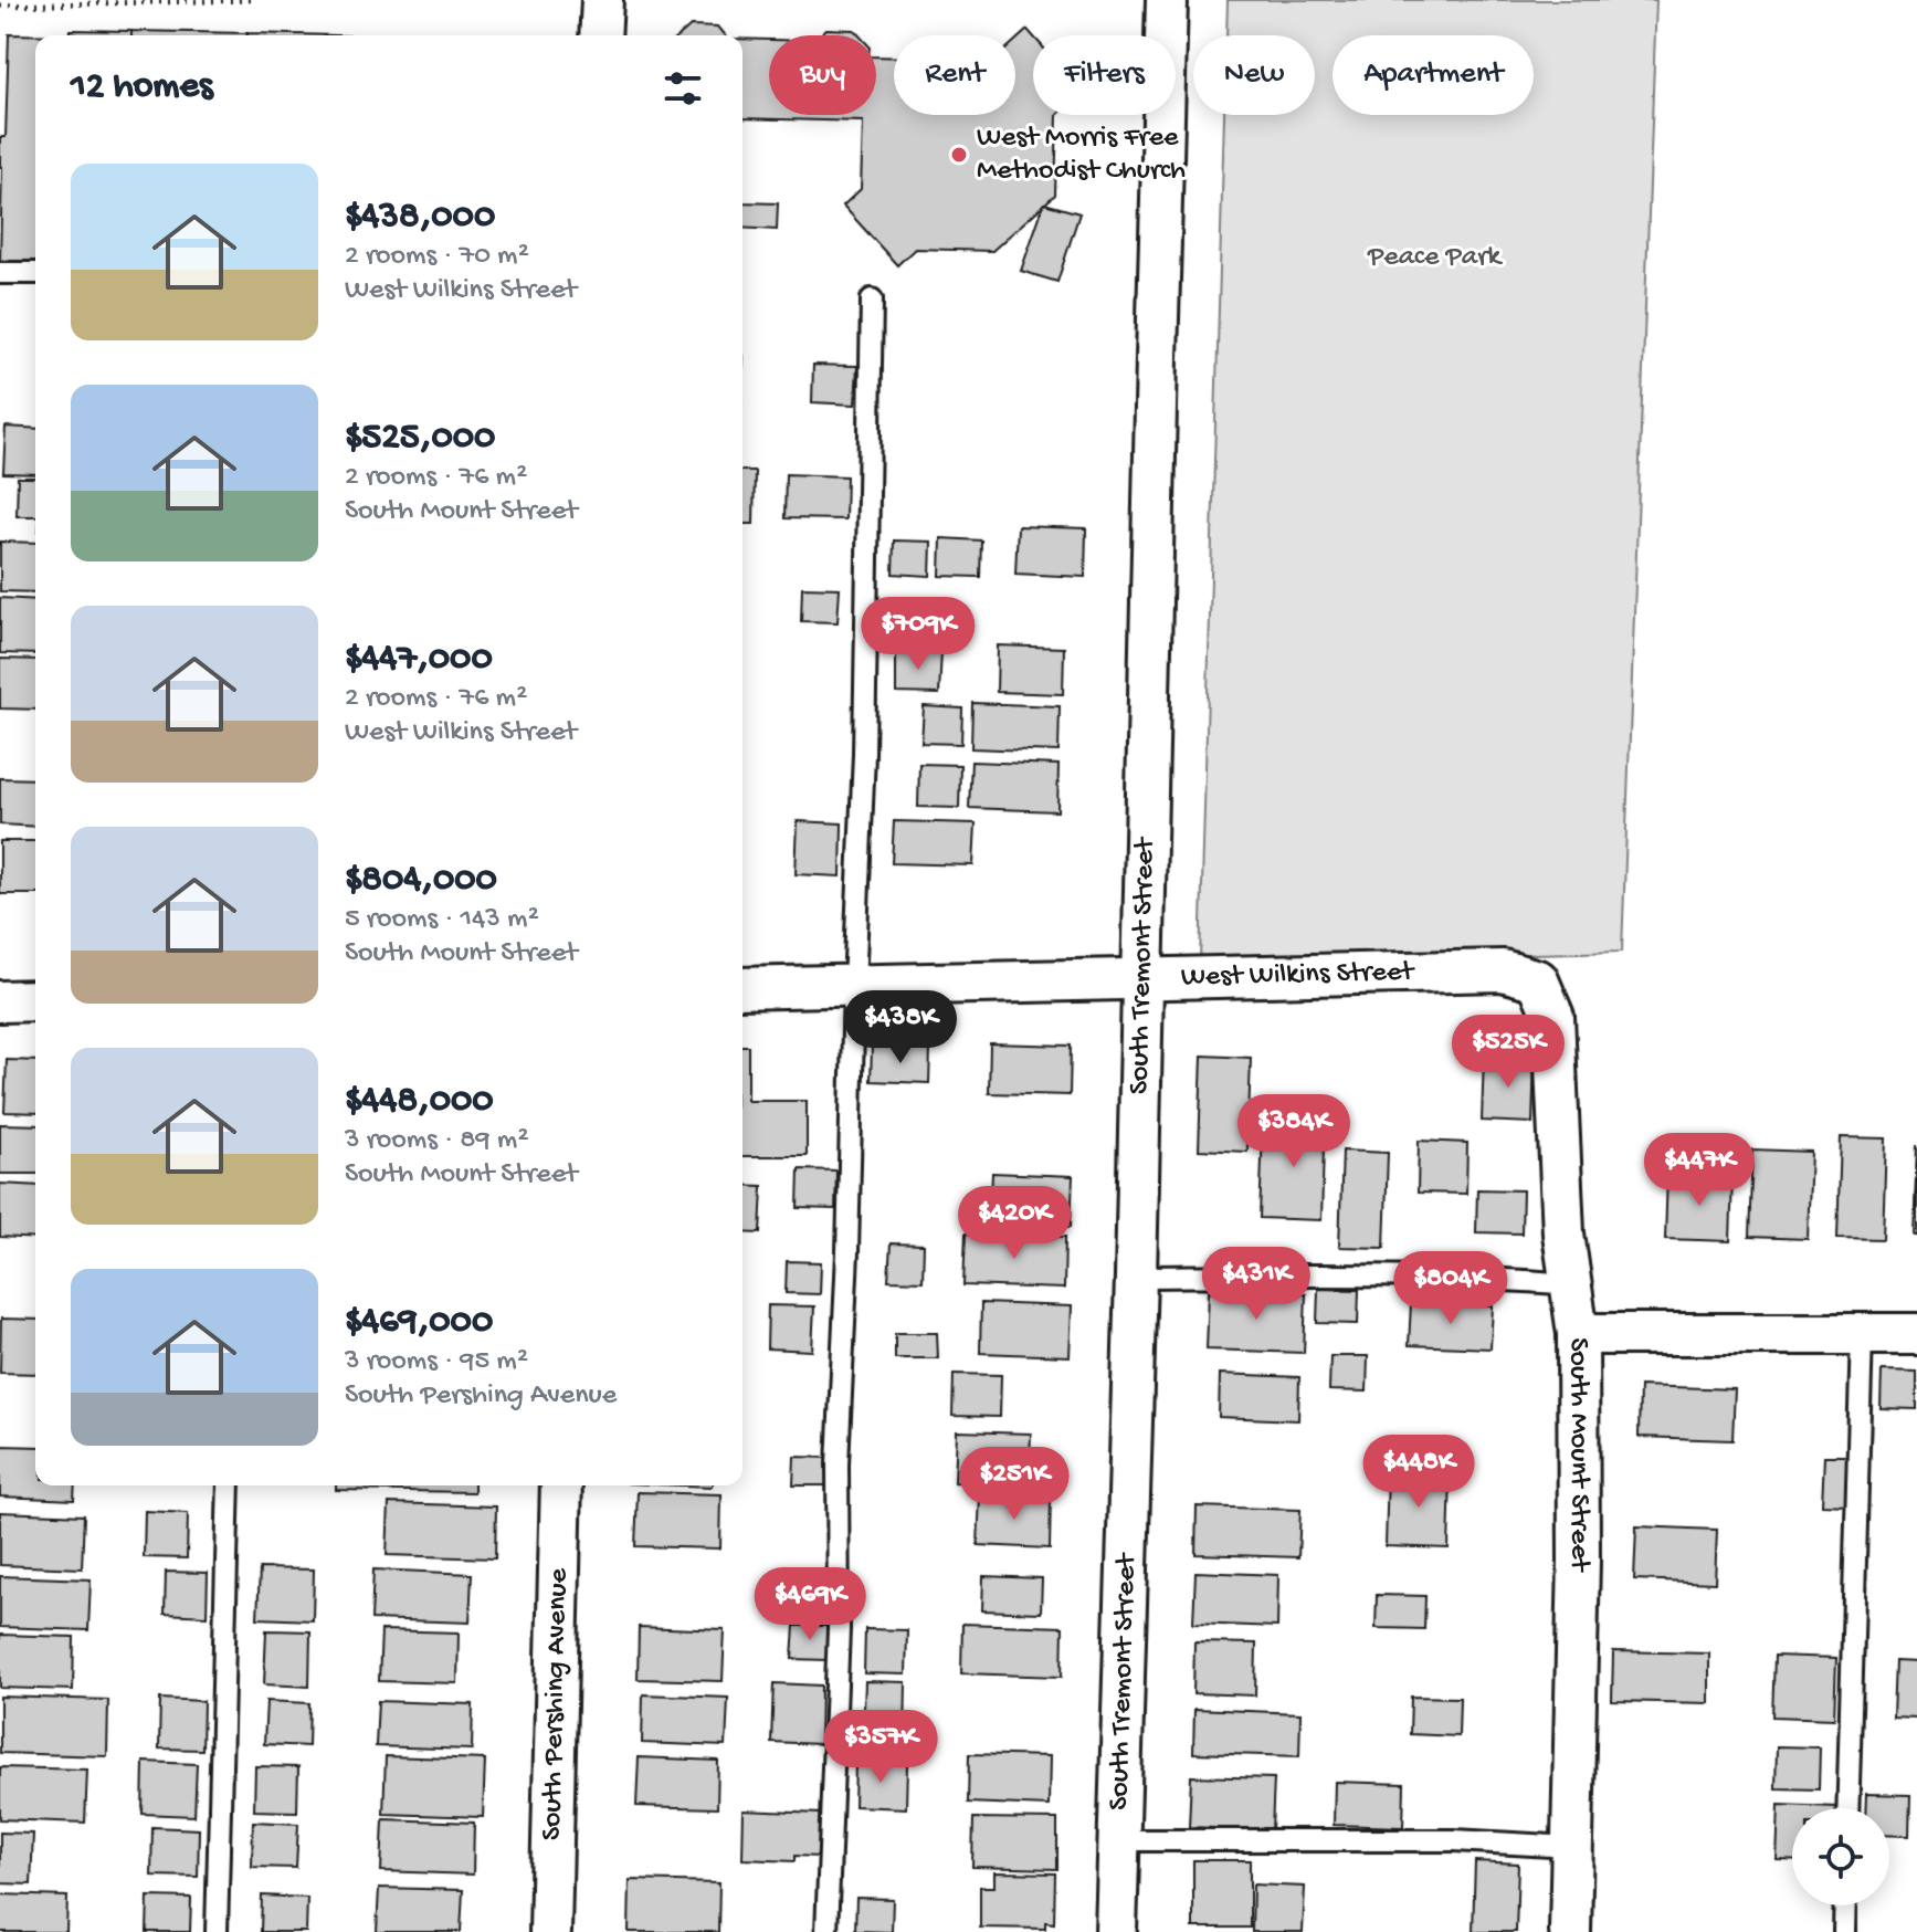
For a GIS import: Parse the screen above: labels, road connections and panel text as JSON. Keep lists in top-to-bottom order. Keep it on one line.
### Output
{"streets":{"street":["South Tremont Street","West Wilkins Street","South Mount Street","South Pershing Avenue"]},"crossings":[["South Tremont Street","West Wilkins Street"],["West Wilkins Street","South Mount Street"]],"parks":["Peace Park"],"places":["West Morris Free Methodist Church"],"page":{"chip":["Buy","Rent","Filters","New","Apartment"],"heading":"12 homes","list":[{"name":"$438,000","note":"2 rooms · 70 m² · West Wilkins Street"},{"name":"$525,000","note":"2 rooms · 76 m² · South Mount Street"},{"name":"$447,000","note":"2 rooms · 76 m² · West Wilkins Street"},{"name":"$804,000","note":"5 rooms · 143 m² · South Mount Street"},{"name":"$448,000","note":"3 rooms · 89 m² · South Mount Street"},{"name":"$469,000","note":"3 rooms · 95 m² · South Pershing Avenue"}],"price":["$709K","$438K","$525K","$384K","$447K","$420K","$431K","$804K","$448K","$251K","$469K","$357K"]}}
